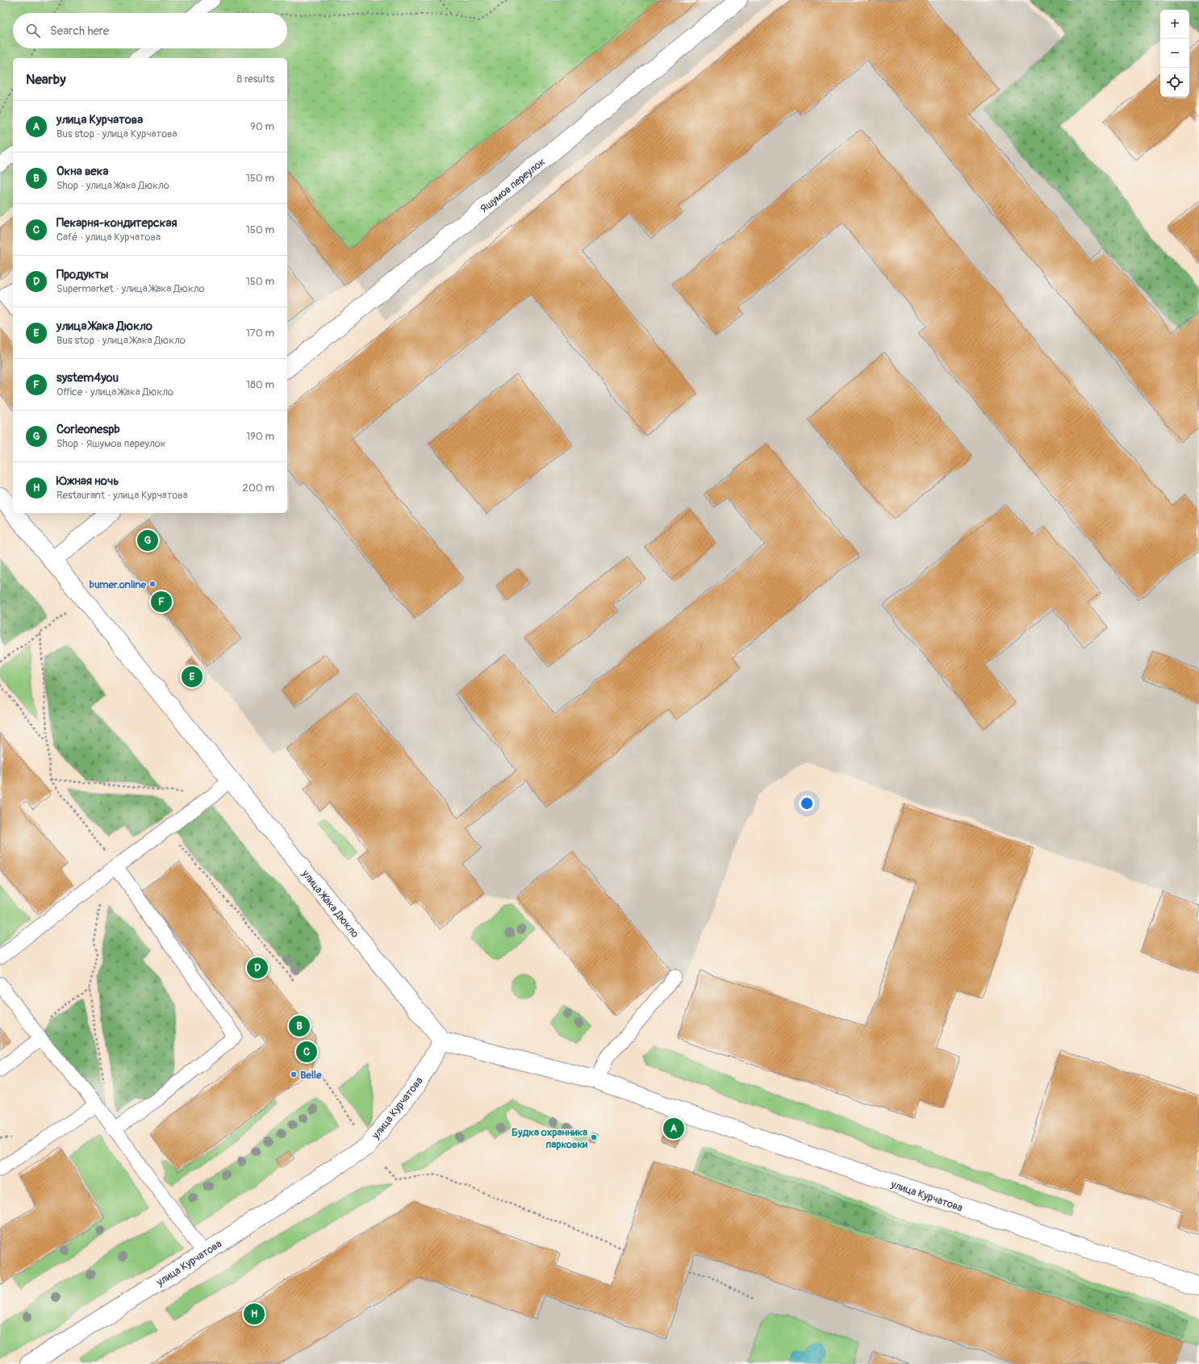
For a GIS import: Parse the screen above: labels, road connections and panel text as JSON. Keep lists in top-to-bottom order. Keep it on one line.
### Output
{"streets":{"street":["Яшумов переулок","улица Жака Дюкло","улица Курчатова"]},"crossings":[["улица Жака Дюкло","улица Курчатова"]],"places":["bumer.online","Belle","Будка охранника парковки"],"page":{"map_buttons":["+","−"],"search":"Search here","heading":["Nearby","8 results"],"list":[{"mark":"A","name":"улица Курчатова","note":"Bus stop · улица Курчатова","value":"90 m"},{"mark":"B","name":"Окна века","note":"Shop · улица Жака Дюкло","value":"150 m"},{"mark":"C","name":"Пекарня-кондитерская","note":"Café · улица Курчатова","value":"150 m"},{"mark":"D","name":"Продукты","note":"Supermarket · улица Жака Дюкло","value":"150 m"},{"mark":"E","name":"улица Жака Дюкло","note":"Bus stop · улица Жака Дюкло","value":"170 m"},{"mark":"F","name":"system4you","note":"Office · улица Жака Дюкло","value":"180 m"},{"mark":"G","name":"Corleonespb","note":"Shop · Яшумов переулок","value":"190 m"},{"mark":"H","name":"Южная ночь","note":"Restaurant · улица Курчатова","value":"200 m"}],"pins":["G","F","E","D","B","C","A","H"]}}
